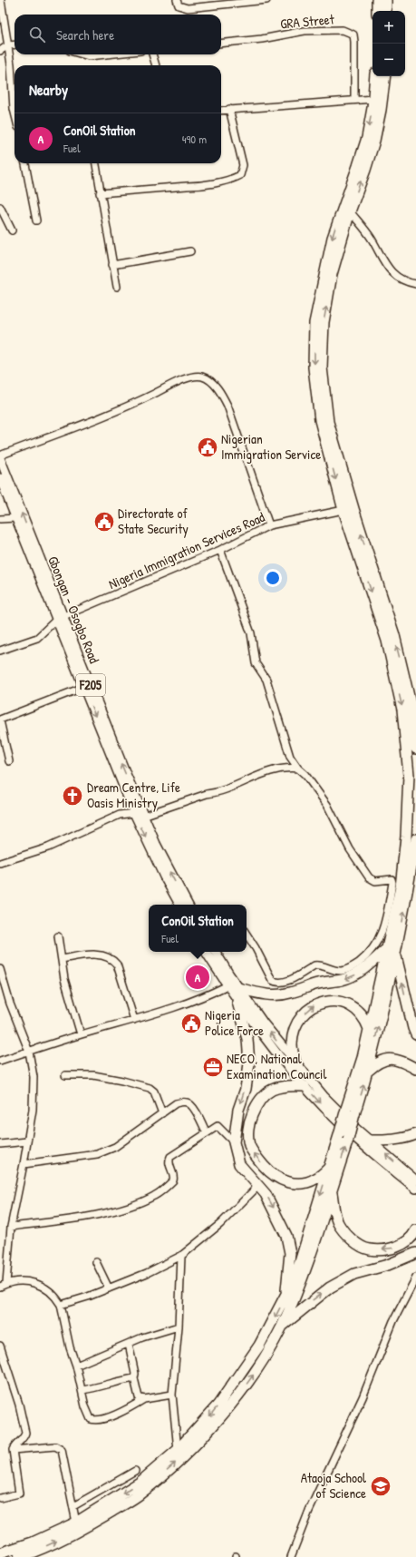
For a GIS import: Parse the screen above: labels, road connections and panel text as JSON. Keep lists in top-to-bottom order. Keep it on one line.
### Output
{"streets":{"main road":["Gbongan - Osogbo Road","F205"],"street":["GRA Street","Nigeria Immigration Services Road"]},"crossings":[["Nigeria Immigration Services Road","Gbongan - Osogbo Road"]],"places":{"public building":["Nigerian Immigration Service","Directorate of State Security","Nigeria Police Force"],"church":["Dream Centre, Life Oasis Ministry"],"office":["NECO, National Examination Council"],"school or university":["Ataoja School of Science"]},"page":{"map_buttons":["+","−"],"search":"Search here","heading":"Nearby","list":[{"mark":"A","name":"ConOil Station","note":"Fuel","value":"490 m"}],"popup":["ConOil Station","Fuel"],"pins":"A"}}
